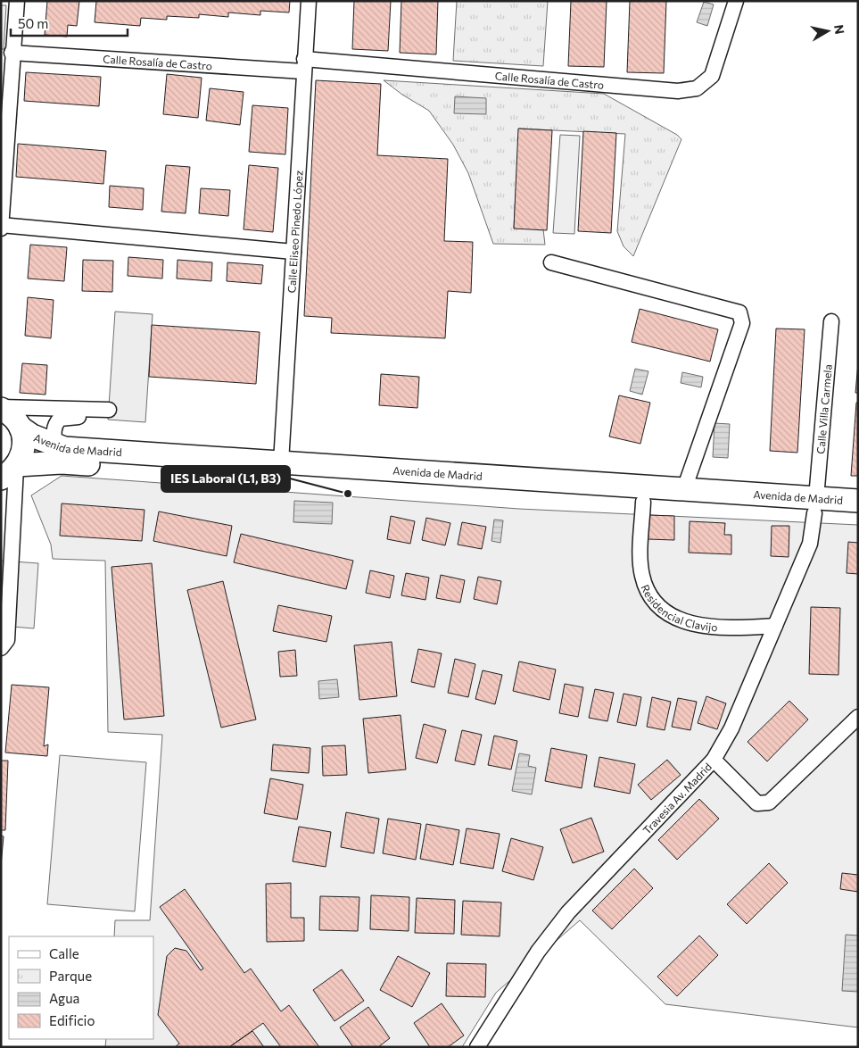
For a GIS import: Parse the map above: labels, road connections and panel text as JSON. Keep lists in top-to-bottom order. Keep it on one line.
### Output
{"streets":{"main road":["Avenida de Madrid"],"street":["Calle Rosalía de Castro","Calle Eliseo Pinedo López","Calle Villa Carmela","Residencial Clavijo","Travesia Av. Madrid"]},"crossings":[["Calle Rosalía de Castro","Calle Eliseo Pinedo López"],["Calle Eliseo Pinedo López","Avenida de Madrid"],["Calle Villa Carmela","Avenida de Madrid"],["Calle Villa Carmela","Travesia Av. Madrid"],["Avenida de Madrid","Residencial Clavijo"],["Avenida de Madrid","Travesia Av. Madrid"],["Residencial Clavijo","Travesia Av. Madrid"]],"places":["IES Laboral (L1, B3)"],"legend":["Calle","Parque","Agua","Edificio"],"scale_bar":"50 m","north":"right"}
